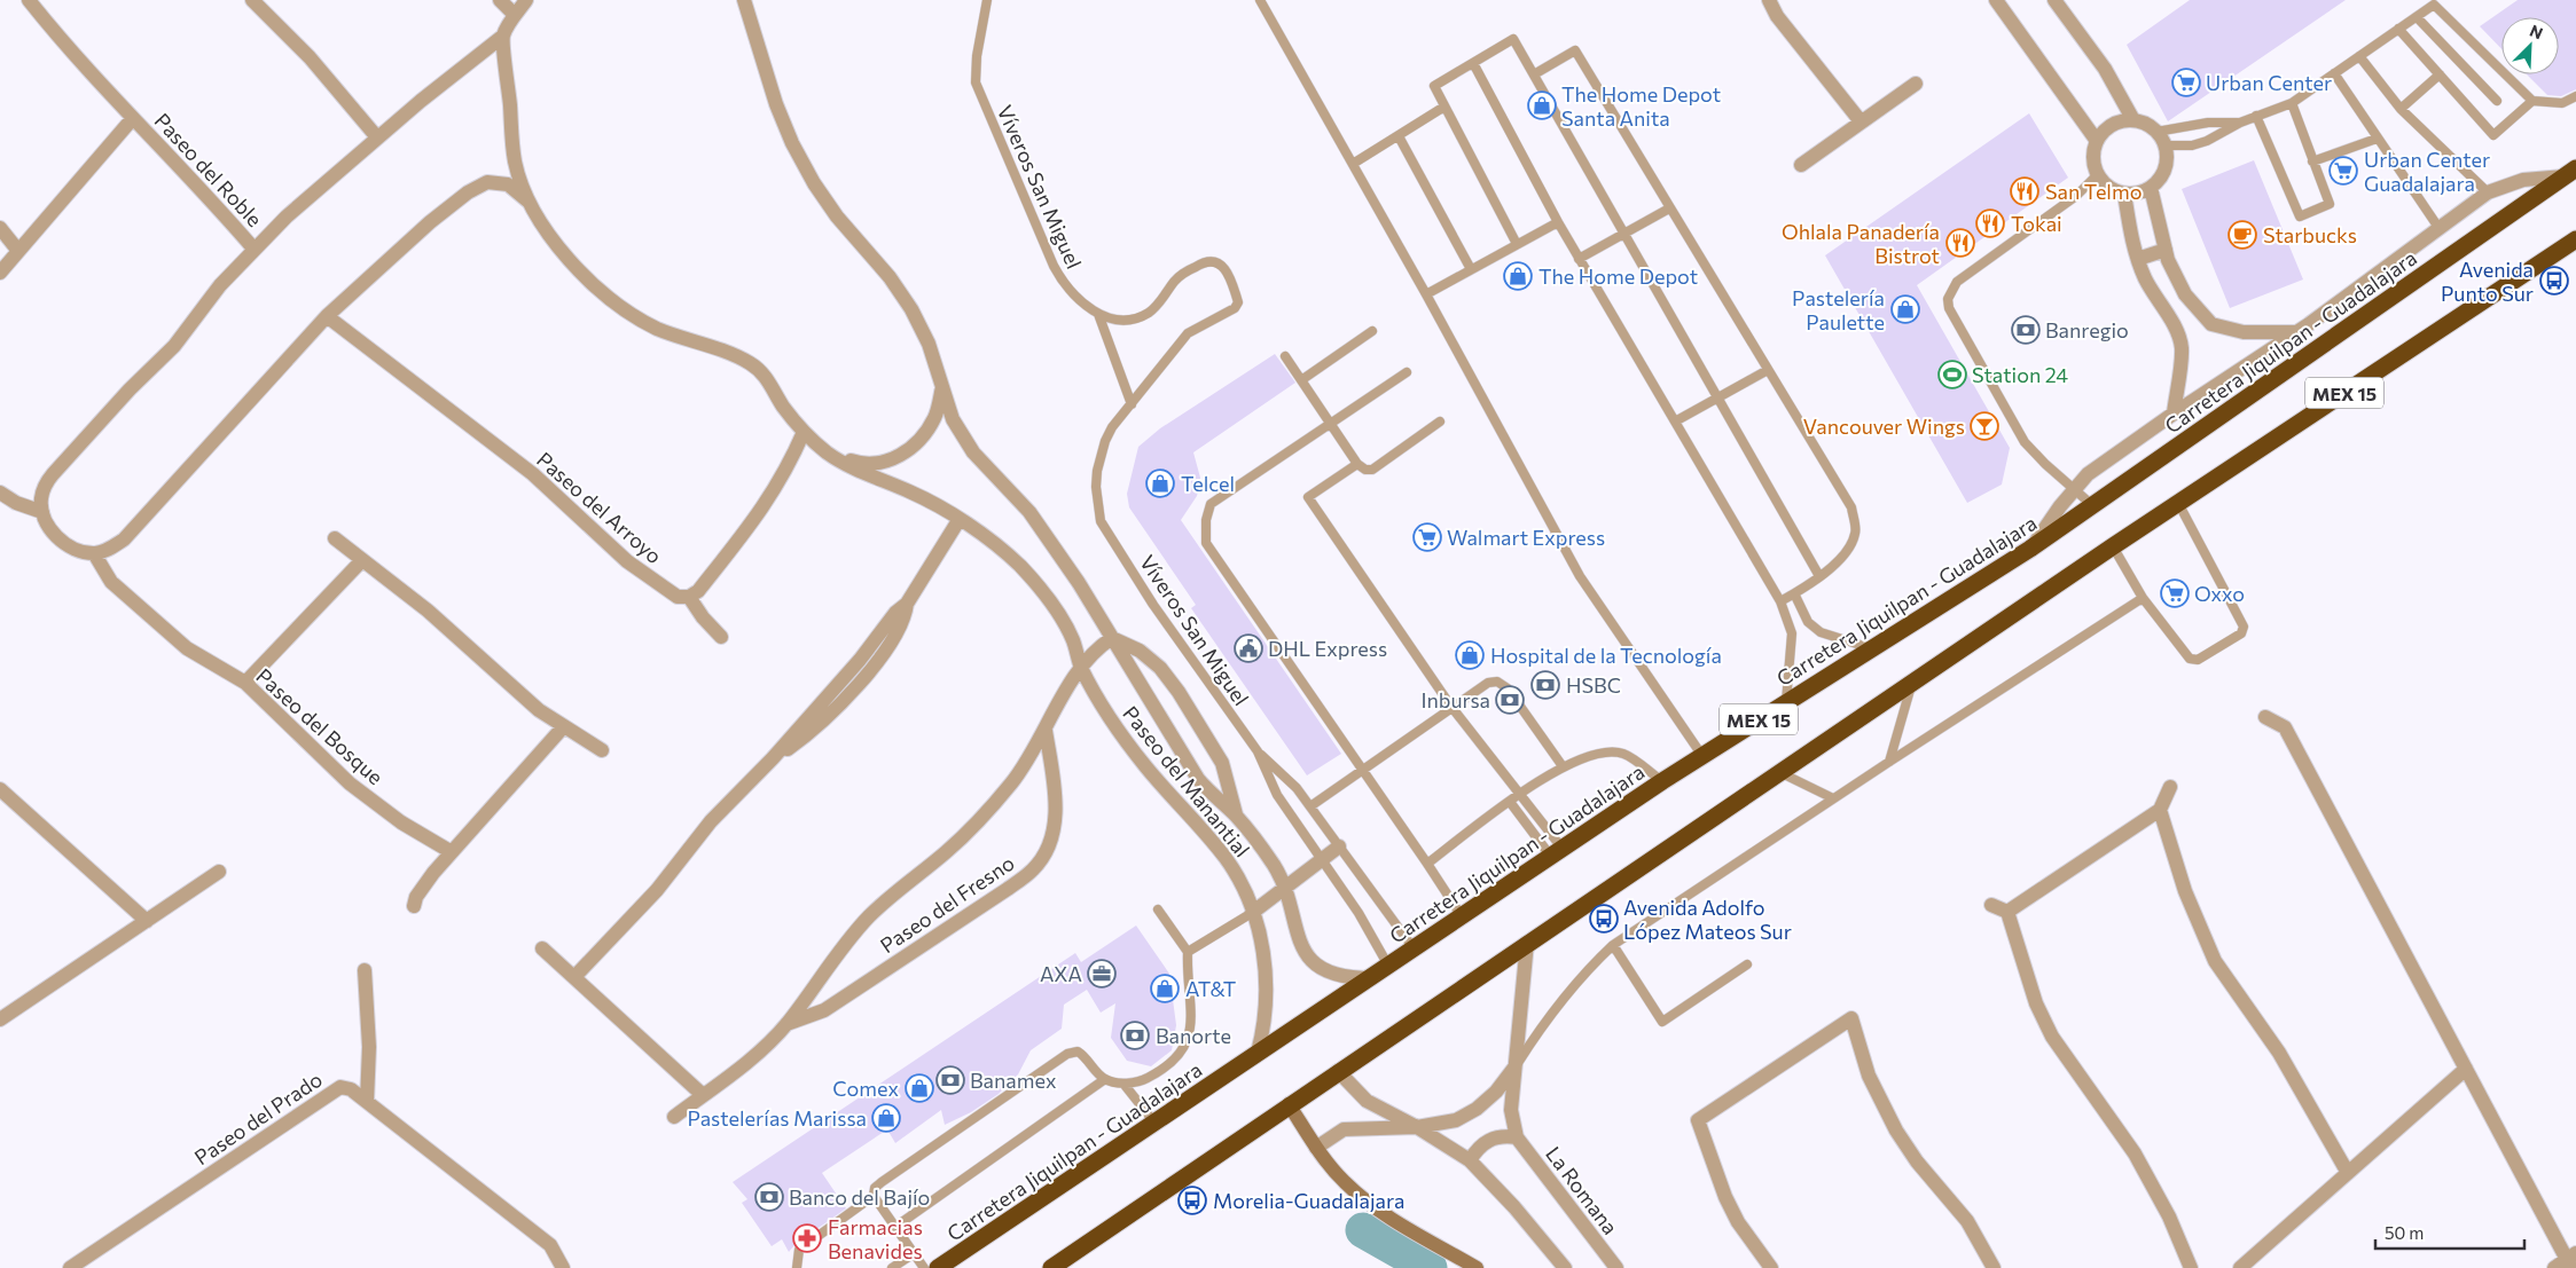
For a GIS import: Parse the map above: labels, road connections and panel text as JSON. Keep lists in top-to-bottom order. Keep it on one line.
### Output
{"streets":{"highway":["Carretera Jiquilpan - Guadalajara","MEX 15"],"street":["Paseo del Roble","Paseo del Arroyo","Paseo del Bosque","Paseo del Manantial","Paseo del Fresno","Paseo del Prado","La Romana"],"lane":["Víveros San Miguel"]},"crossings":[["Víveros San Miguel","Carretera Jiquilpan - Guadalajara"],["Carretera Jiquilpan - Guadalajara","Paseo del Manantial"],["MEX 15","La Romana"],["Paseo del Manantial","Paseo del Fresno"]],"places":{"supermarket":["Urban Center","Urban Center Guadalajara","Walmart Express","Oxxo"],"shop":["The Home Depot Santa Anita","The Home Depot","Pastelería Paulette","Telcel","Hospital de la Tecnología","AT&T","Comex","Pastelerías Marissa"],"restaurant":["San Telmo","Tokai","Ohlala Panadería Bistrot"],"cafe":["Starbucks"],"bus stop":["Avenida Punto Sur","Avenida Adolfo López Mateos Sur","Morelia-Guadalajara"],"bank":["Banregio","HSBC","Inbursa","Banorte","Banamex","Banco del Bajío"],"sports":["Station 24"],"bar":["Vancouver Wings"],"public building":["DHL Express"],"office":["AXA"],"pharmacy":["Farmacias Benavides"]},"scale_bar":"50 m","north":"top right"}
